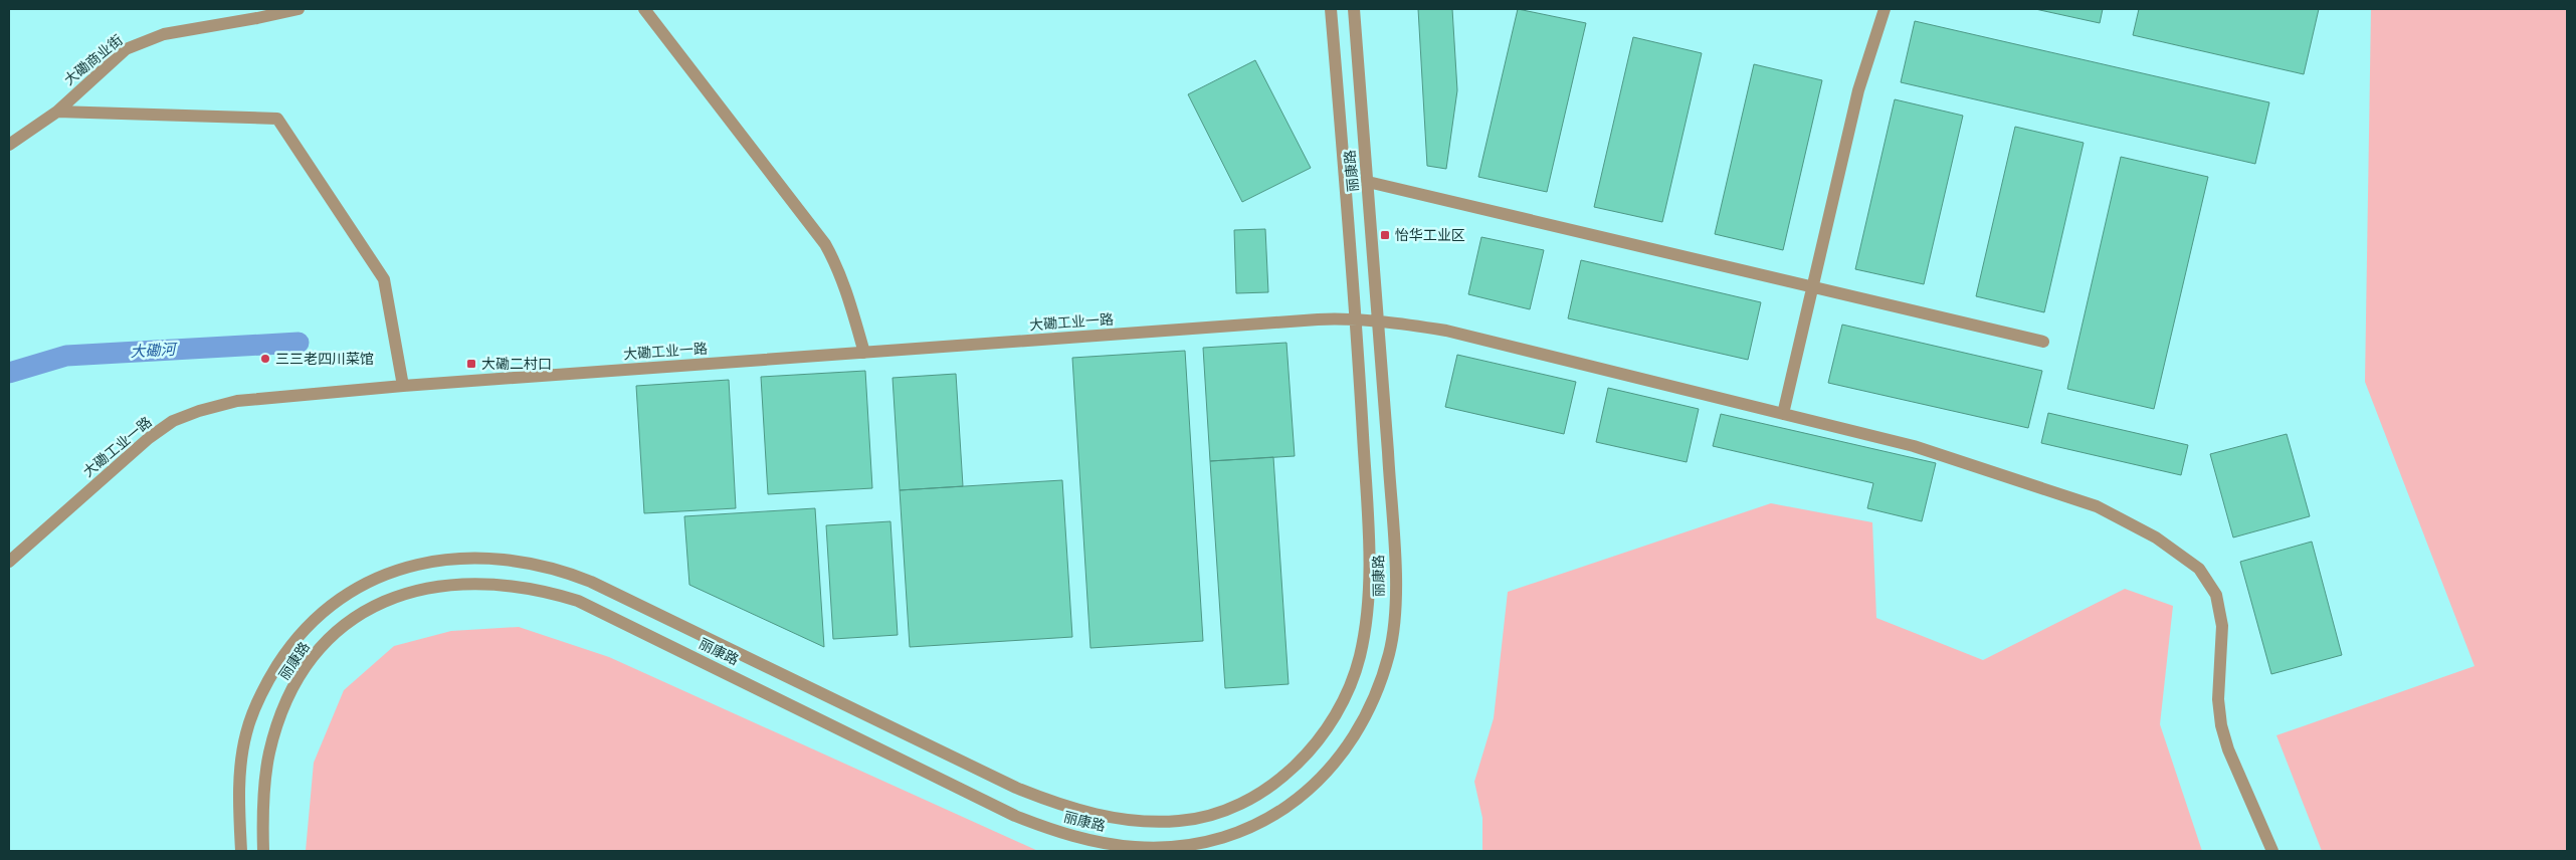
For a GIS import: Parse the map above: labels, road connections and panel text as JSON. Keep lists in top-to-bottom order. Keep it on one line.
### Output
{"streets":{"street":["大磡商业街","丽康路","大磡工业一路"]},"crossings":[["丽康路","大磡工业一路"]],"water":["大磡河"],"places":{"transit":["怡华工业区","大磡二村口"],"other":["三三老四川菜馆"]}}
